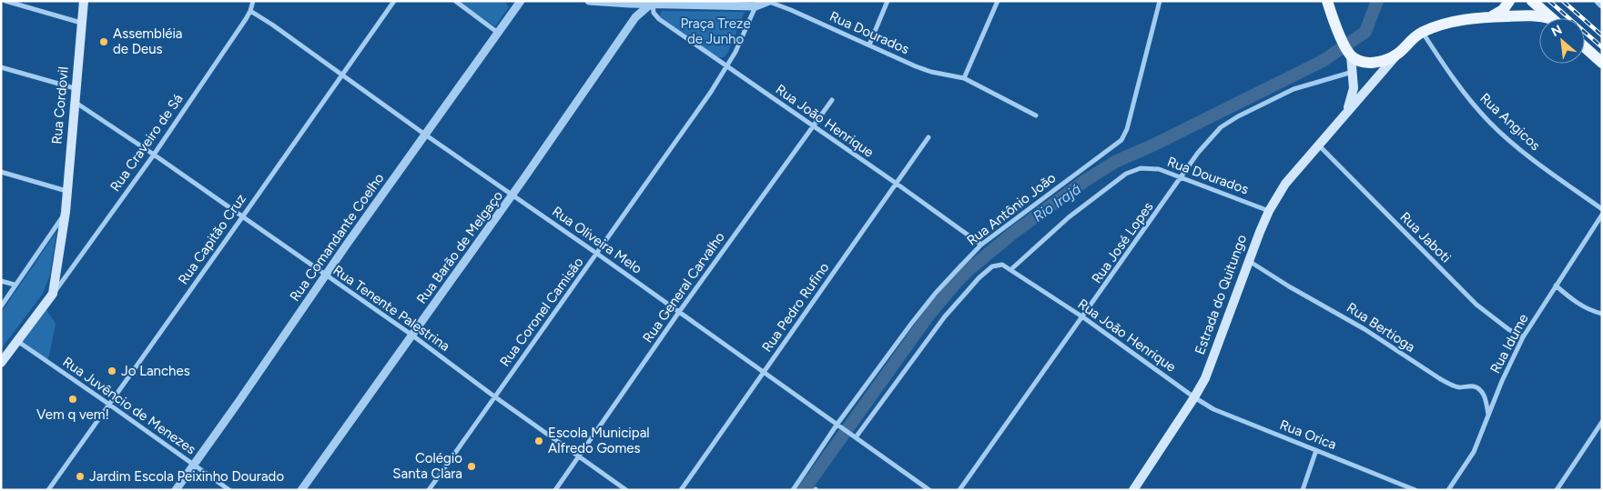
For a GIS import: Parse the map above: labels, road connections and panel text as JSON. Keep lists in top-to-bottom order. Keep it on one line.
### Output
{"streets":{"main road":["Rua Cordovil","Estrada do Quitungo"],"street":["Rua Dourados","Rua João Henrique","Rua Angicos","Rua Craveiro de Sá","Rua Antônio João","Rua Comandante Coelho","Rua Jaboti","Rua Capitão Cruz","Rua Oliveira Melo","Rua José Lopes","Rua Barão de Melgaço","Rua General Carvalho","Rua Pedro Rufino","Rua Tenente Palestrina","Rua Coronel Camisão","Rua Bertioga","Rua Idume","Rua Juvêncio de Menezes","Rua Orica"]},"crossings":[["Rua Dourados","Rua João Henrique"],["Rua Dourados","Rua José Lopes"],["Rua Dourados","Estrada do Quitungo"],["Rua Cordovil","Rua Craveiro de Sá"],["Rua Cordovil","Rua Tenente Palestrina"],["Rua Cordovil","Rua Juvêncio de Menezes"],["Rua João Henrique","Rua Antônio João"],["Rua João Henrique","Rua Oliveira Melo"],["Rua João Henrique","Rua José Lopes"],["Rua João Henrique","Rua General Carvalho"],["Rua João Henrique","Estrada do Quitungo"],["Rua João Henrique","Rua Pedro Rufino"],["Rua João Henrique","Rua Coronel Camisão"],["Rua João Henrique","Rua Orica"],["Rua Angicos","Estrada do Quitungo"],["Rua Craveiro de Sá","Rua Oliveira Melo"],["Rua Craveiro de Sá","Rua Tenente Palestrina"],["Rua Antônio João","Rua Oliveira Melo"],["Rua Comandante Coelho","Rua Oliveira Melo"],["Rua Comandante Coelho","Rua Tenente Palestrina"],["Rua Comandante Coelho","Rua Juvêncio de Menezes"],["Rua Jaboti","Estrada do Quitungo"],["Rua Jaboti","Rua Idume"],["Rua Capitão Cruz","Rua Oliveira Melo"],["Rua Capitão Cruz","Rua Tenente Palestrina"],["Rua Capitão Cruz","Rua Juvêncio de Menezes"],["Rua Oliveira Melo","Rua Barão de Melgaço"],["Rua Oliveira Melo","Rua General Carvalho"],["Rua Oliveira Melo","Rua Pedro Rufino"],["Rua Oliveira Melo","Rua Coronel Camisão"],["Rua José Lopes","Estrada do Quitungo"],["Rua Barão de Melgaço","Rua Tenente Palestrina"],["Rua General Carvalho","Rua Tenente Palestrina"],["Estrada do Quitungo","Rua Bertioga"],["Estrada do Quitungo","Rua Orica"],["Rua Tenente Palestrina","Rua Coronel Camisão"],["Rua Bertioga","Rua Idume"]],"water":["Rio Irajá"],"parks":["Praça Treze de Junho"],"places":["Assembléia de Deus","Jo Lanches","Vem q vem!","Escola Municipal Alfredo Gomes","Colégio Santa Clara","Jardim Escola Peixinho Dourado"],"north":"top left"}
